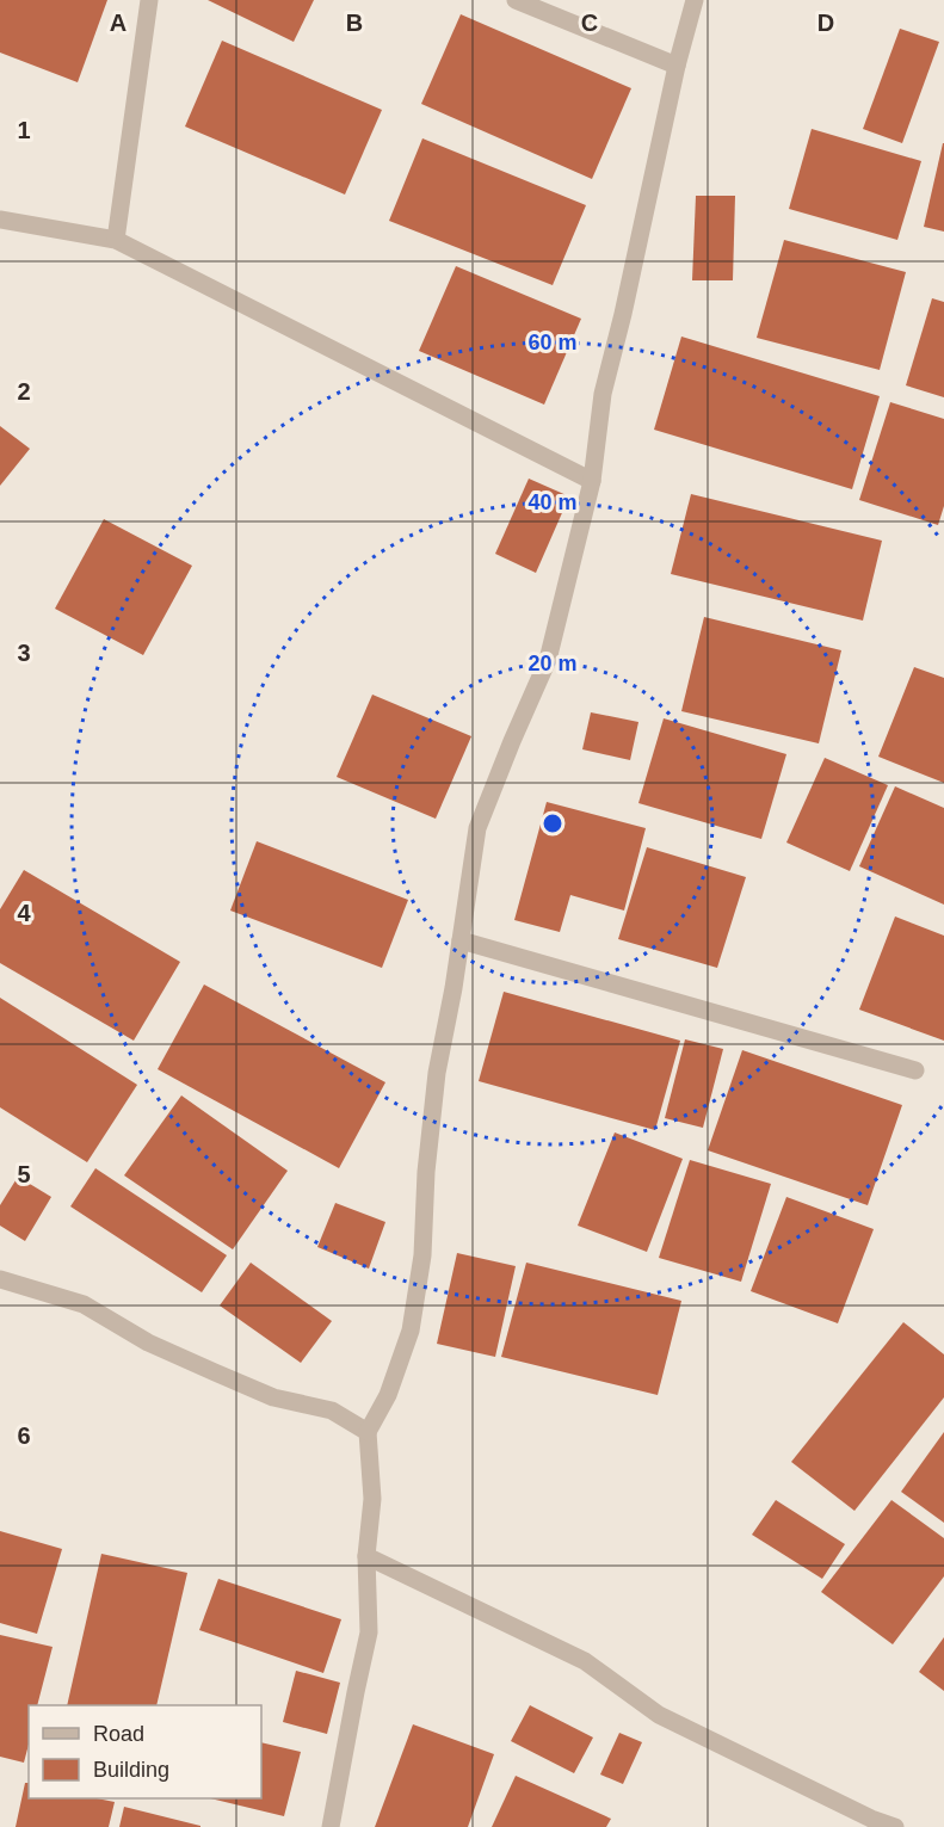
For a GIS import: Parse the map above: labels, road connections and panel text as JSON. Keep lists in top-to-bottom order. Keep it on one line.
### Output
{"legend":["Road","Building"],"grid":{"columns":["A","B","C","D"],"rows":["1","2","3","4","5","6"]},"rings":["60 m","40 m","20 m"]}
